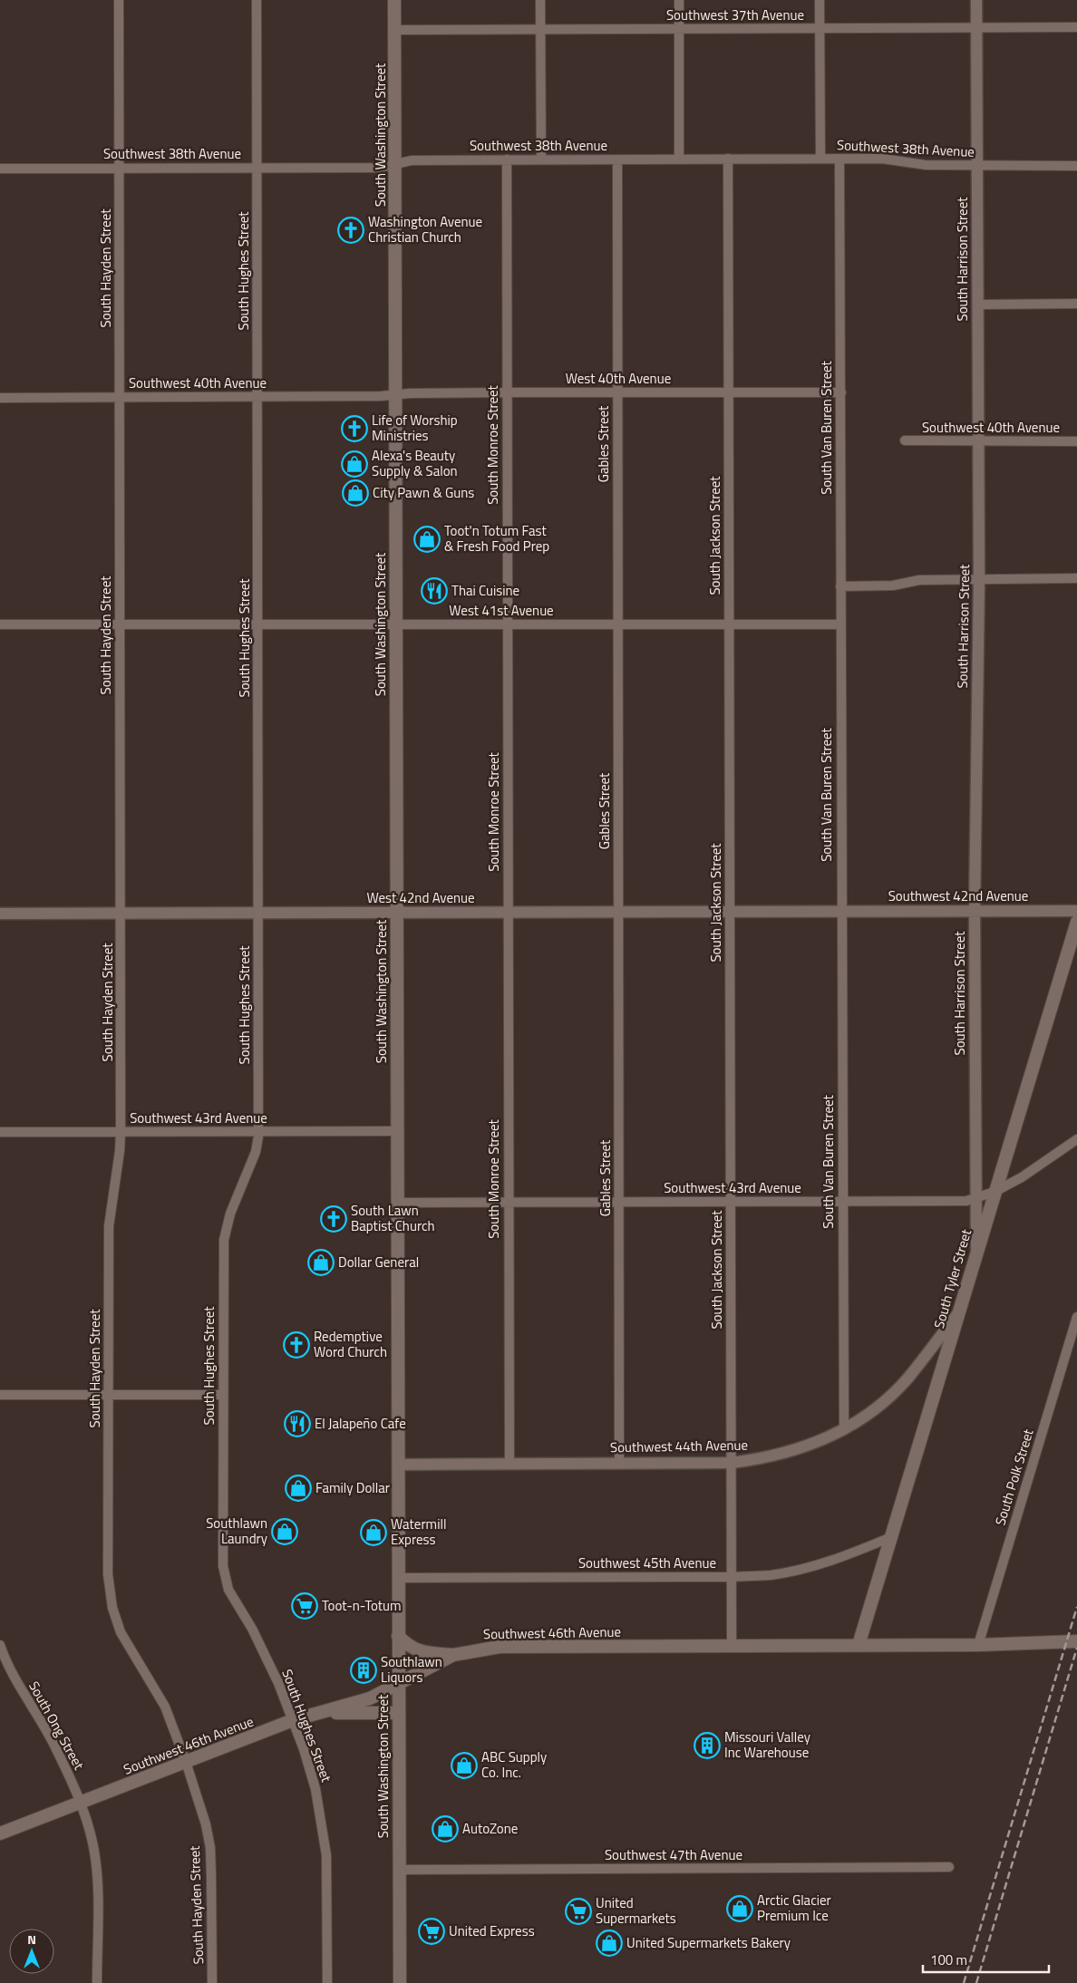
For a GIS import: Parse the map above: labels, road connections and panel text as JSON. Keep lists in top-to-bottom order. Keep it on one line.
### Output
{"streets":{"main road":["South Washington Street","South Tyler Street","Southwest 46th Avenue"],"street":["Southwest 37th Avenue","Southwest 38th Avenue","South Harrison Street","South Hayden Street","South Hughes Street","West 40th Avenue","Southwest 40th Avenue","South Van Buren Street","Gables Street","South Monroe Street","South Jackson Street","West 41st Avenue","Southwest 42nd Avenue","West 42nd Avenue","Southwest 43rd Avenue","Southwest 44th Avenue","South Polk Street","Southwest 45th Avenue","South Ong Street","Southwest 47th Avenue"]},"crossings":[["Southwest 37th Avenue","South Washington Street"],["Southwest 37th Avenue","South Harrison Street"],["South Washington Street","Southwest 38th Avenue"],["South Washington Street","West 40th Avenue"],["South Washington Street","Southwest 40th Avenue"],["South Washington Street","West 41st Avenue"],["South Washington Street","West 42nd Avenue"],["South Washington Street","Southwest 43rd Avenue"],["South Washington Street","Southwest 44th Avenue"],["South Washington Street","Southwest 45th Avenue"],["South Washington Street","Southwest 46th Avenue"],["South Washington Street","Southwest 47th Avenue"],["Southwest 38th Avenue","South Harrison Street"],["Southwest 38th Avenue","South Hayden Street"],["Southwest 38th Avenue","South Hughes Street"],["Southwest 38th Avenue","South Van Buren Street"],["Southwest 38th Avenue","Gables Street"],["Southwest 38th Avenue","South Monroe Street"],["Southwest 38th Avenue","South Jackson Street"],["South Harrison Street","Southwest 40th Avenue"],["South Harrison Street","Southwest 42nd Avenue"],["South Harrison Street","Southwest 43rd Avenue"],["South Harrison Street","South Tyler Street"],["South Hayden Street","Southwest 40th Avenue"],["South Hayden Street","West 41st Avenue"],["South Hayden Street","West 42nd Avenue"],["South Hayden Street","Southwest 43rd Avenue"],["South Hayden Street","Southwest 46th Avenue"],["South Hughes Street","Southwest 40th Avenue"],["South Hughes Street","West 41st Avenue"],["South Hughes Street","West 42nd Avenue"],["South Hughes Street","Southwest 43rd Avenue"],["South Hughes Street","Southwest 46th Avenue"],["West 40th Avenue","Southwest 40th Avenue"],["West 40th Avenue","South Van Buren Street"],["West 40th Avenue","Gables Street"],["West 40th Avenue","South Monroe Street"],["West 40th Avenue","South Jackson Street"],["South Van Buren Street","West 41st Avenue"],["South Van Buren Street","Southwest 42nd Avenue"],["South Van Buren Street","West 42nd Avenue"],["South Van Buren Street","Southwest 43rd Avenue"],["South Van Buren Street","Southwest 44th Avenue"],["Gables Street","West 41st Avenue"],["Gables Street","West 42nd Avenue"],["Gables Street","Southwest 43rd Avenue"],["Gables Street","Southwest 44th Avenue"],["South Monroe Street","West 41st Avenue"],["South Monroe Street","West 42nd Avenue"],["South Monroe Street","Southwest 43rd Avenue"],["South Monroe Street","Southwest 44th Avenue"],["South Jackson Street","West 41st Avenue"],["South Jackson Street","West 42nd Avenue"],["South Jackson Street","Southwest 43rd Avenue"],["South Jackson Street","Southwest 44th Avenue"],["South Jackson Street","Southwest 45th Avenue"],["South Jackson Street","Southwest 46th Avenue"],["Southwest 42nd Avenue","West 42nd Avenue"],["Southwest 43rd Avenue","South Tyler Street"],["South Tyler Street","Southwest 44th Avenue"],["South Tyler Street","Southwest 45th Avenue"],["South Tyler Street","Southwest 46th Avenue"],["South Polk Street","Southwest 46th Avenue"],["Southwest 46th Avenue","South Ong Street"]],"places":{"church":["Washington Avenue Christian Church","Life of Worship Ministries","South Lawn Baptist Church","Redemptive Word Church"],"shop":["Alexa's Beauty Supply & Salon","City Pawn & Guns","Toot'n Totum Fast & Fresh Food Prep","Dollar General","Family Dollar","Southlawn Laundry","Watermill Express","ABC Supply Co. Inc.","AutoZone","Arctic Glacier Premium Ice","United Supermarkets Bakery"],"restaurant":["Thai Cuisine","El Jalapeño Cafe"],"supermarket":["Toot-n-Totum","United Supermarkets","United Express"],"building":["Southlawn Liquors","Missouri Valley Inc Warehouse"]},"scale_bar":"100 m","north":"top"}
